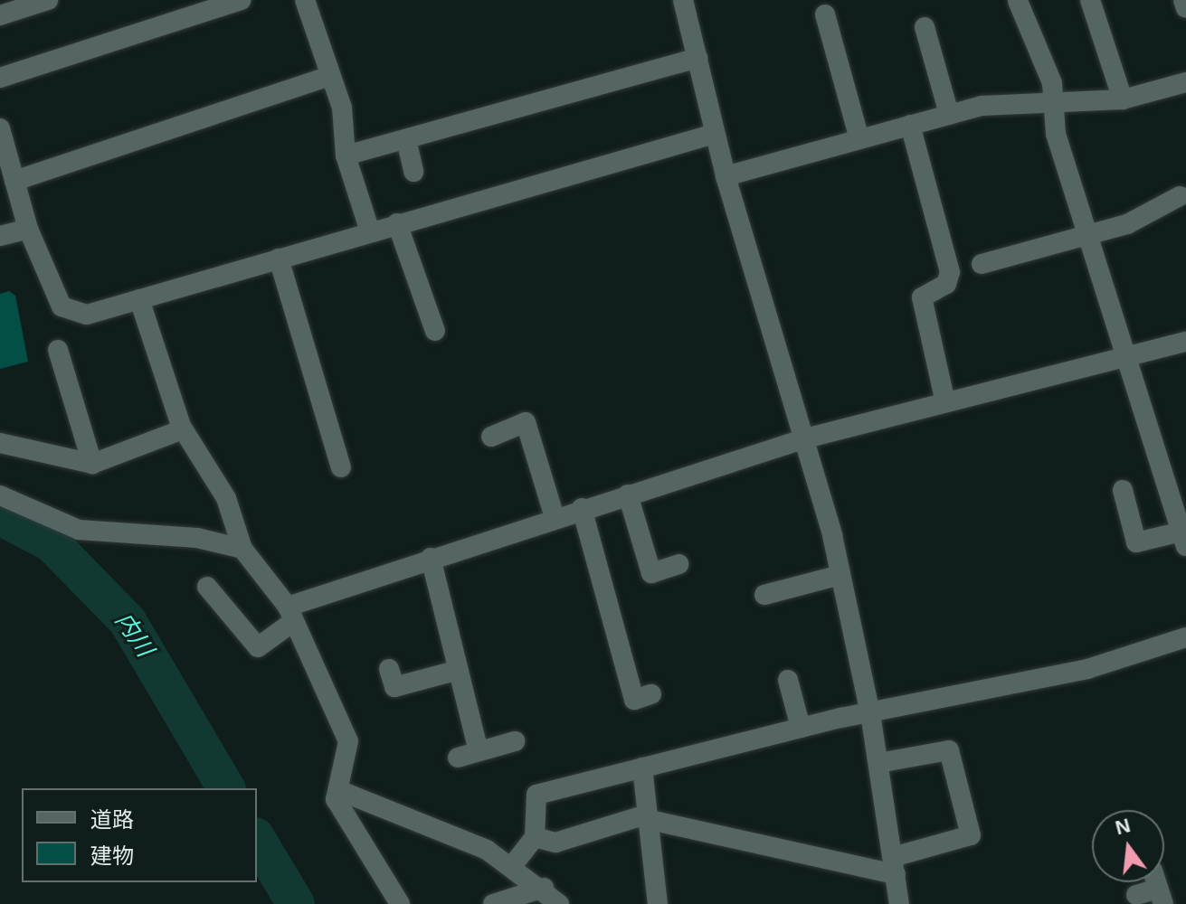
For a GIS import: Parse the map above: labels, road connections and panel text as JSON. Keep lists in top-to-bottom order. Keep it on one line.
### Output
{"water":["内川"],"legend":["道路","建物"],"north":"top"}
